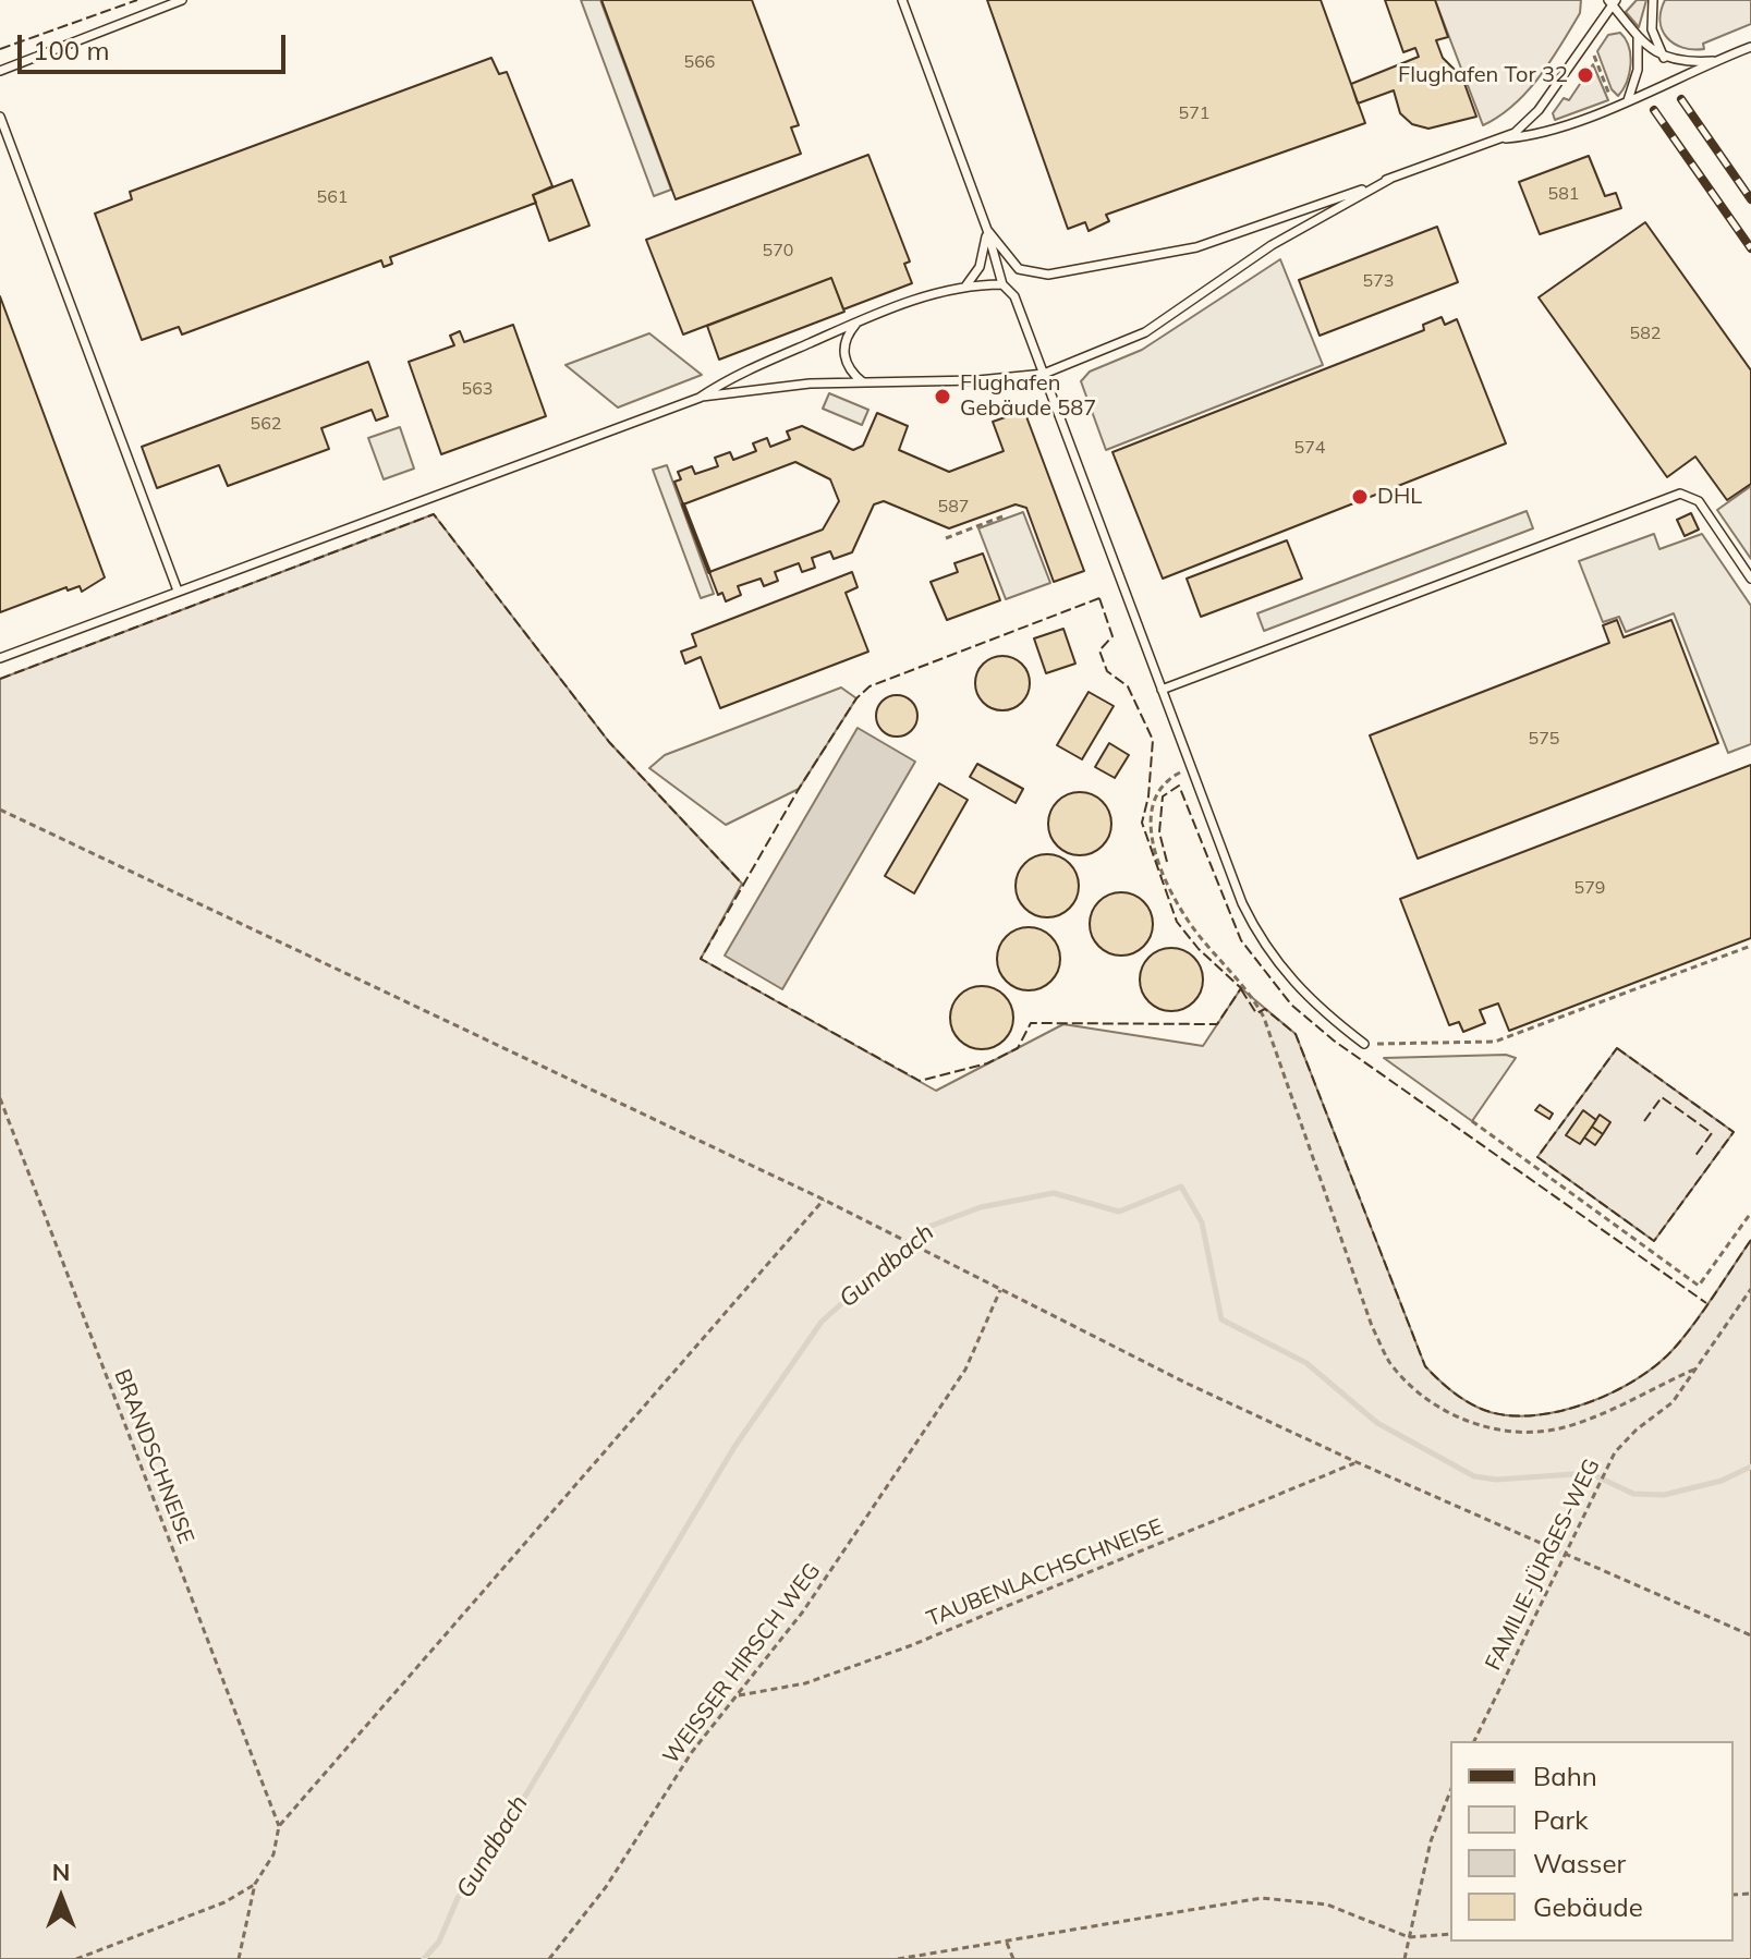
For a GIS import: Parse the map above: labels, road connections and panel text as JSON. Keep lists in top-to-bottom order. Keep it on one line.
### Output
{"streets":{"path":["BRANDSCHNEISE","FAMILIE-JÜRGES-WEG","TAUBENLACHSCHNEISE","WEISSER HIRSCH WEG"]},"crossings":[["TAUBENLACHSCHNEISE","WEISSER HIRSCH WEG"]],"water":["Gundbach"],"places":["Flughafen Tor 32","Flughafen Gebäude 587","DHL"],"house_numbers":["566","571","581","561","570","573","582","563","562","574","587","575","579"],"legend":["Bahn","Park","Wasser","Gebäude"],"scale_bar":"100 m","north":"top"}
